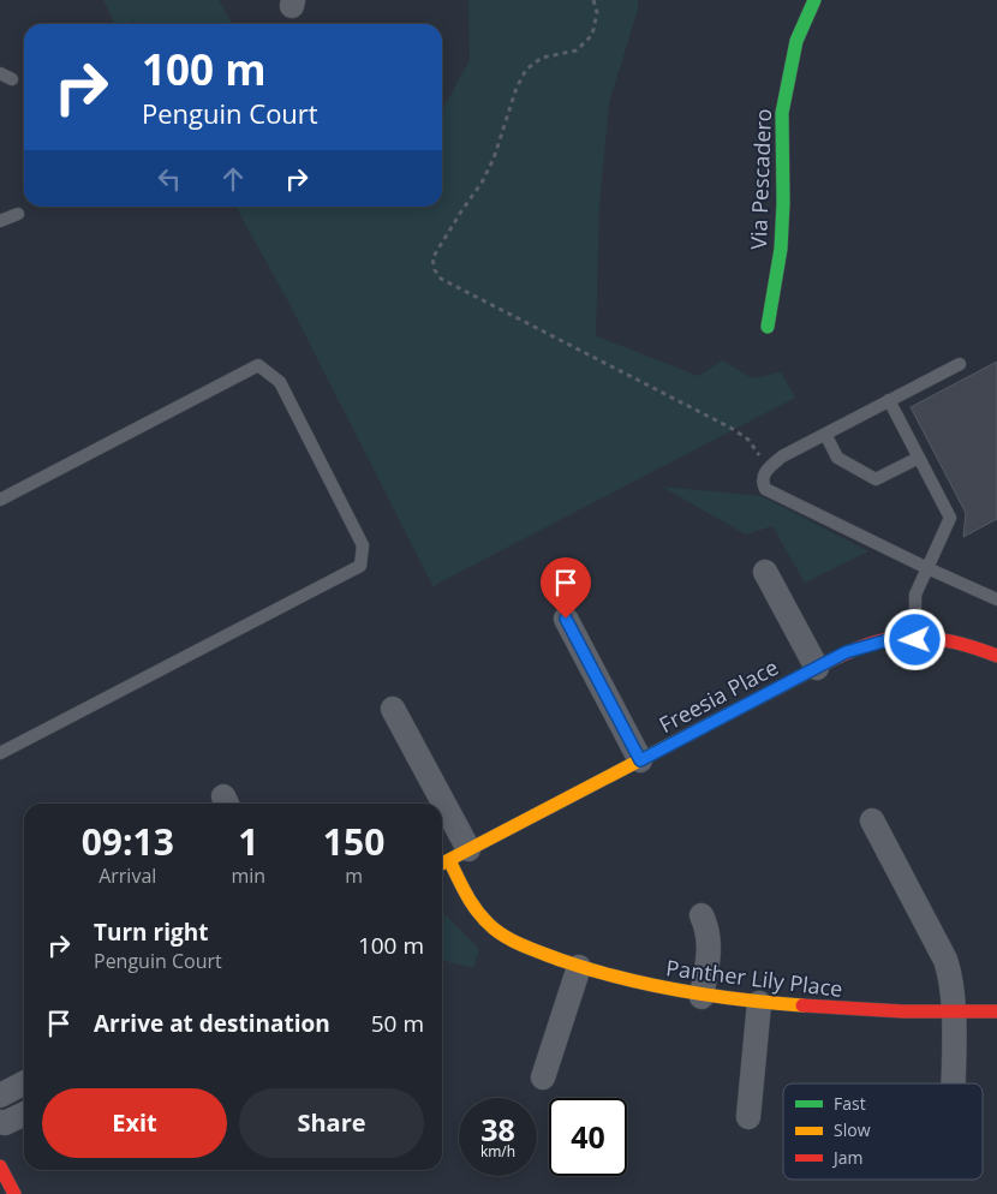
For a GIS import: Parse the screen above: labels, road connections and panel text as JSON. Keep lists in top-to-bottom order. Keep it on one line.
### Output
{"streets":{"street":["Via Pescadero","Freesia Place","Panther Lily Place"]},"crossings":[["Freesia Place","Panther Lily Place"]],"legend":["Fast","Slow","Jam"],"page":{"turn":["100 m","Penguin Court"],"eta":["09:13","Arrival","1","min","150","m"],"list":[{"name":"Turn right","note":"Penguin Court","value":"100 m"},{"name":"Arrive at destination","value":"50 m"}],"buttons":["Exit","Share"],"speed":"38 km/h","limit":"40"}}
